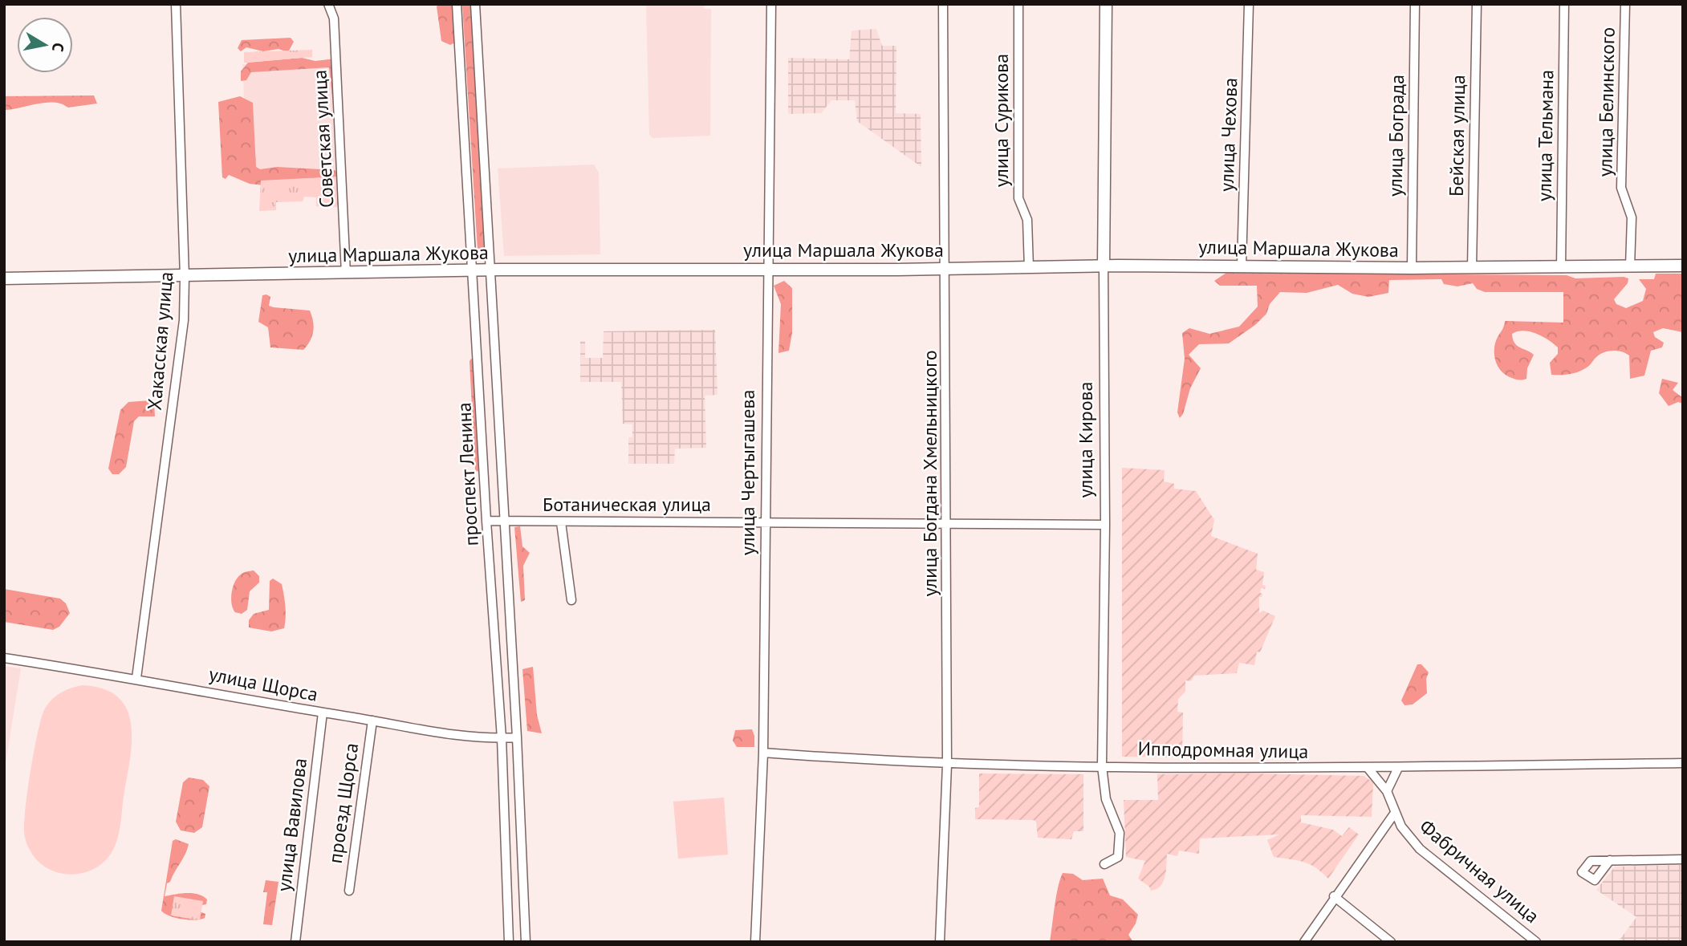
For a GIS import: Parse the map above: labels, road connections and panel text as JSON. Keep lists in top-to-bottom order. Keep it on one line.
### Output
{"streets":{"main road":["улица Маршала Жукова","улица Кирова"],"street":["улица Белинского","улица Сурикова","улица Чехова","улица Бограда","Бейская улица","улица Тельмана","Советская улица","Хакасская улица","улица Чертыгашева","улица Богдана Хмельницкого","проспект Ленина","Ботаническая улица","улица Щорса","Ипподромная улица","проезд Щорса","улица Вавилова","Фабричная улица"]},"crossings":[["улица Белинского","улица Маршала Жукова"],["улица Сурикова","улица Маршала Жукова"],["улица Чехова","улица Маршала Жукова"],["улица Бограда","улица Маршала Жукова"],["Бейская улица","улица Маршала Жукова"],["улица Тельмана","улица Маршала Жукова"],["Советская улица","улица Маршала Жукова"],["улица Маршала Жукова","Хакасская улица"],["улица Маршала Жукова","улица Кирова"],["улица Маршала Жукова","улица Чертыгашева"],["улица Маршала Жукова","улица Богдана Хмельницкого"],["улица Маршала Жукова","проспект Ленина"],["Хакасская улица","улица Щорса"],["улица Кирова","Ботаническая улица"],["улица Кирова","Ипподромная улица"],["улица Чертыгашева","Ботаническая улица"],["улица Чертыгашева","Ипподромная улица"],["улица Богдана Хмельницкого","Ботаническая улица"],["улица Богдана Хмельницкого","Ипподромная улица"],["проспект Ленина","Ботаническая улица"],["проспект Ленина","улица Щорса"],["улица Щорса","проезд Щорса"],["улица Щорса","улица Вавилова"],["Ипподромная улица","Фабричная улица"]],"north":"right"}
